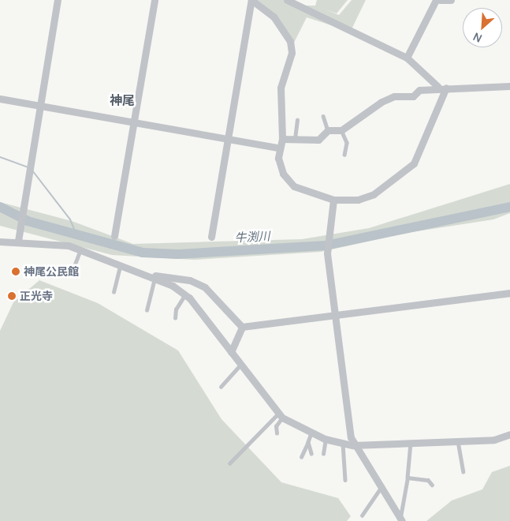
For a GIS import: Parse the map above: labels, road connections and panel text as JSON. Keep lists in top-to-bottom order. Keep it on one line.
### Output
{"districts":["神尾"],"water":["牛渕川"],"places":["神尾公民館","正光寺"],"north":"bottom left"}
